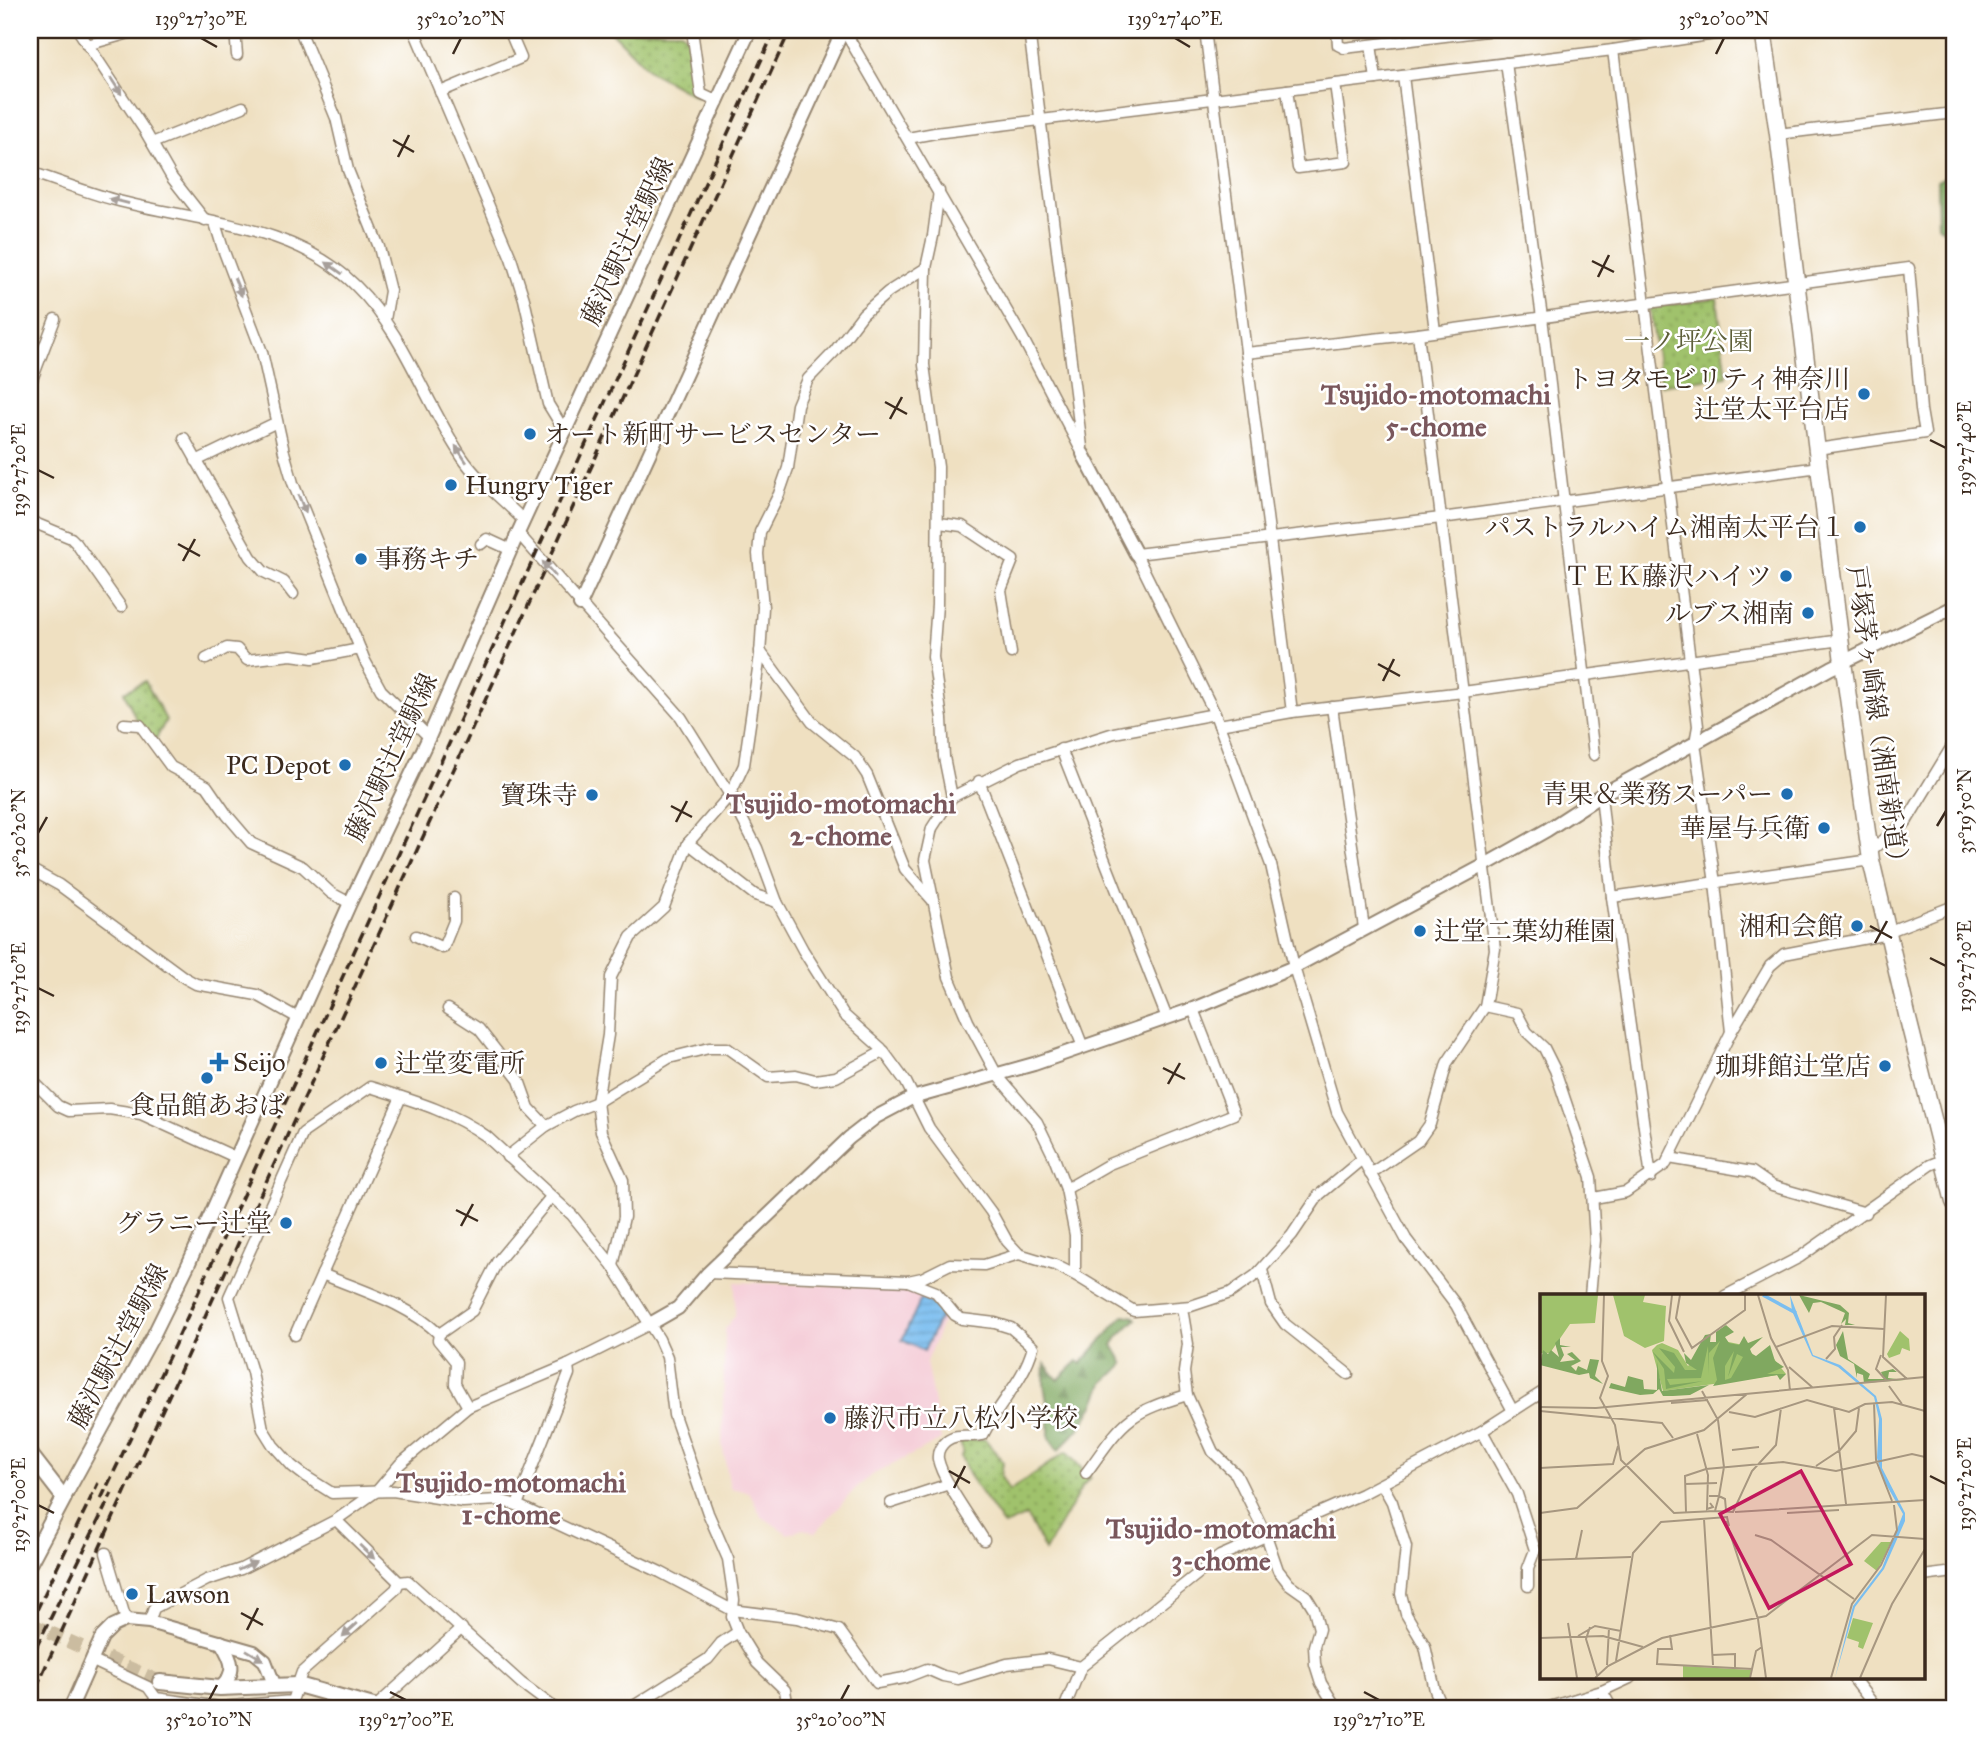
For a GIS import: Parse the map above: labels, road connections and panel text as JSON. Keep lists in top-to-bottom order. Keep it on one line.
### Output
{"streets":{"main road":["藤沢駅辻堂駅線","戸塚茅ヶ崎線（湘南新道）"]},"districts":["Tsujido-motomachi 5-chome","Tsujido-motomachi 2-chome","Tsujido-motomachi 1-chome","Tsujido-motomachi 3-chome"],"parks":["一ノ坪公園"],"places":{"other":["トヨタモビリティ神奈川 辻堂太平台店","オート新町サービスセンター","Hungry Tiger","パストラルハイム湘南太平台１","事務キチ","ＴＥＫ藤沢ハイツ","ルブス湘南","PC Depot","青果＆業務スーパー","寶珠寺","華屋与兵衛","湘和会館","辻堂二葉幼稚園","辻堂変電所","珈琲館辻堂店","食品館あおば","グラニー辻堂","藤沢市立八松小学校","Lawson"],"health":["Seijo"]},"coordinates":["139°27'30\"E","35°20'20\"N","139°27'40\"E","35°20'00\"N","139°27'20\"E","35°19'50\"N","139°27'10\"E","139°27'00\"E","35°20'10\"N"]}
